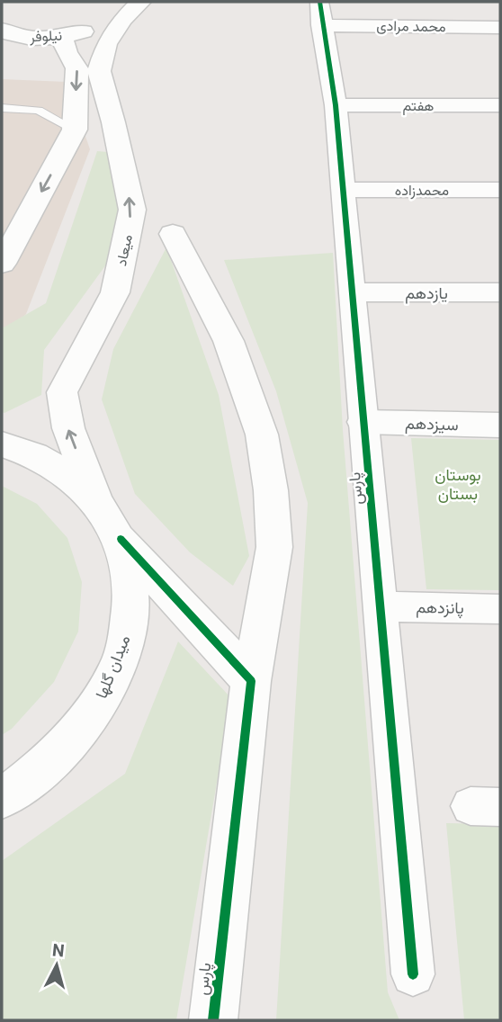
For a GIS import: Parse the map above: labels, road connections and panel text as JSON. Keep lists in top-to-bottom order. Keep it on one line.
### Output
{"streets":{"street":["محمد مرادی","نیلوفر","هفتم","محمدزاده","میعاد","یازدهم","سیزدهم","پارس","پانزدهم","میدان گلها"]},"crossings":[["محمد مرادی","پارس"],["نیلوفر","میعاد"],["هفتم","پارس"],["محمدزاده","پارس"],["میعاد","میدان گلها"],["یازدهم","پارس"],["سیزدهم","پارس"],["پارس","پانزدهم"]],"parks":["بوستان بستان"],"north":"top"}
